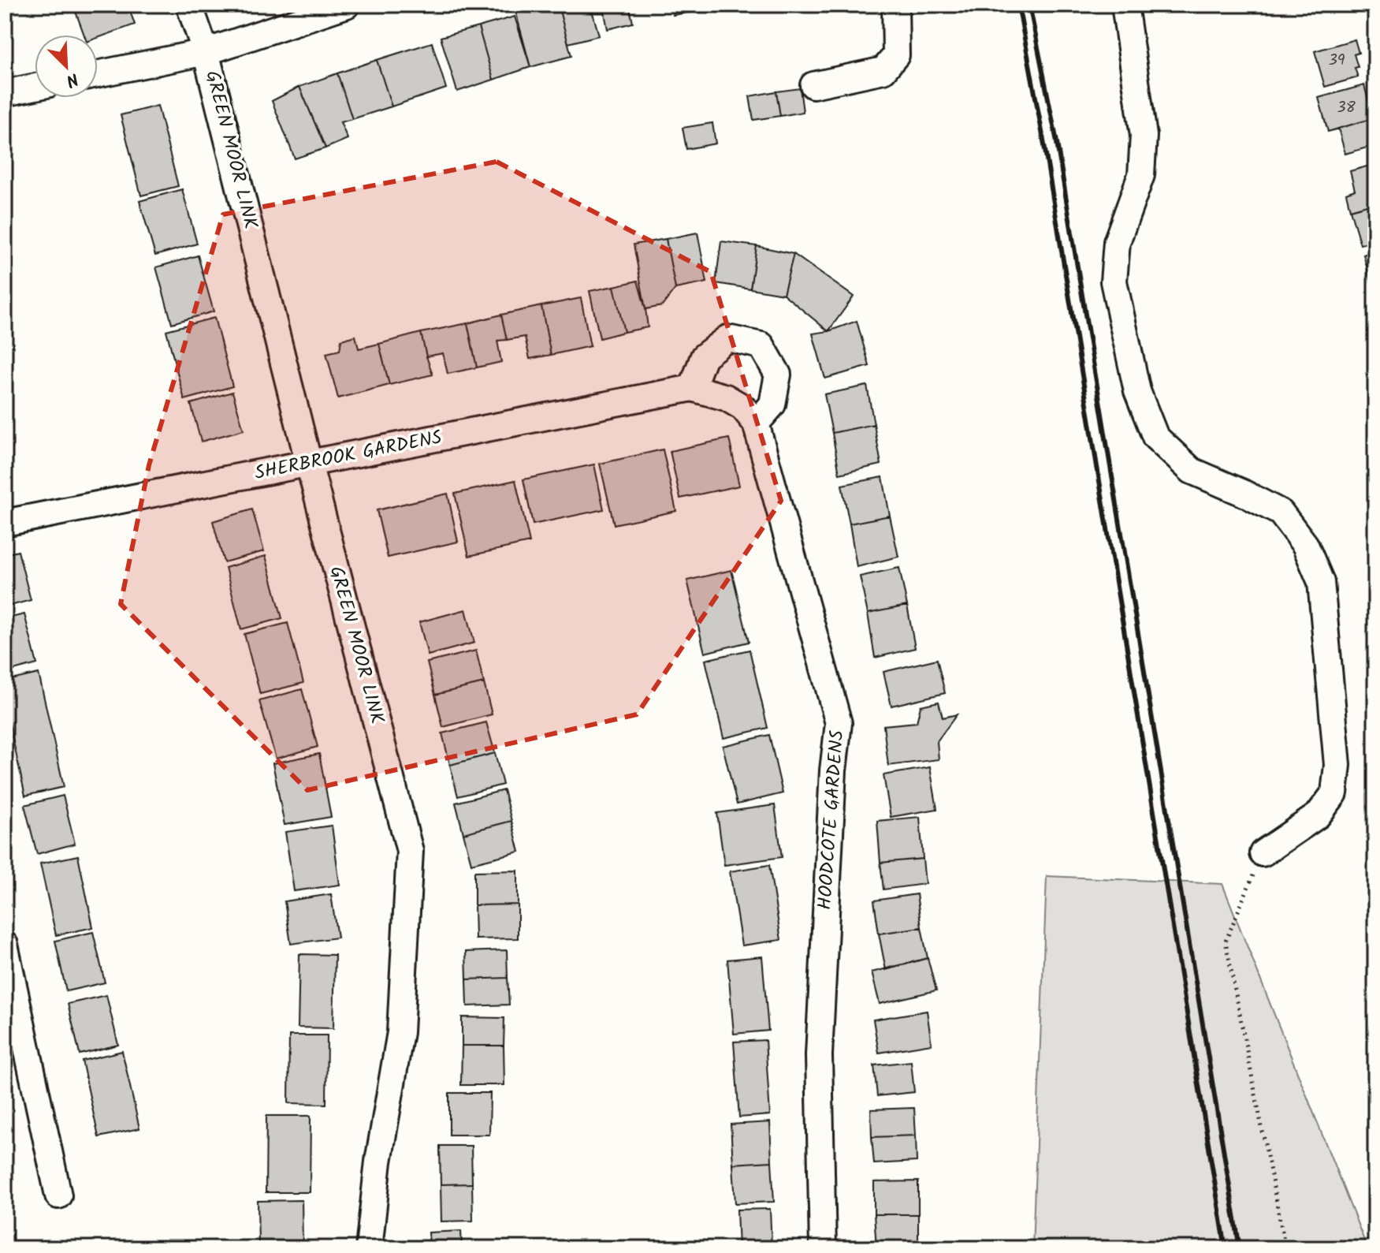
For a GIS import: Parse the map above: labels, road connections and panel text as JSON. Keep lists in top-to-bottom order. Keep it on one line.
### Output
{"streets":{"street":["GREEN MOOR LINK","SHERBROOK GARDENS","HOODCOTE GARDENS"]},"crossings":[["GREEN MOOR LINK","SHERBROOK GARDENS"],["SHERBROOK GARDENS","HOODCOTE GARDENS"]],"house_numbers":["39","38"],"north":"bottom right"}
